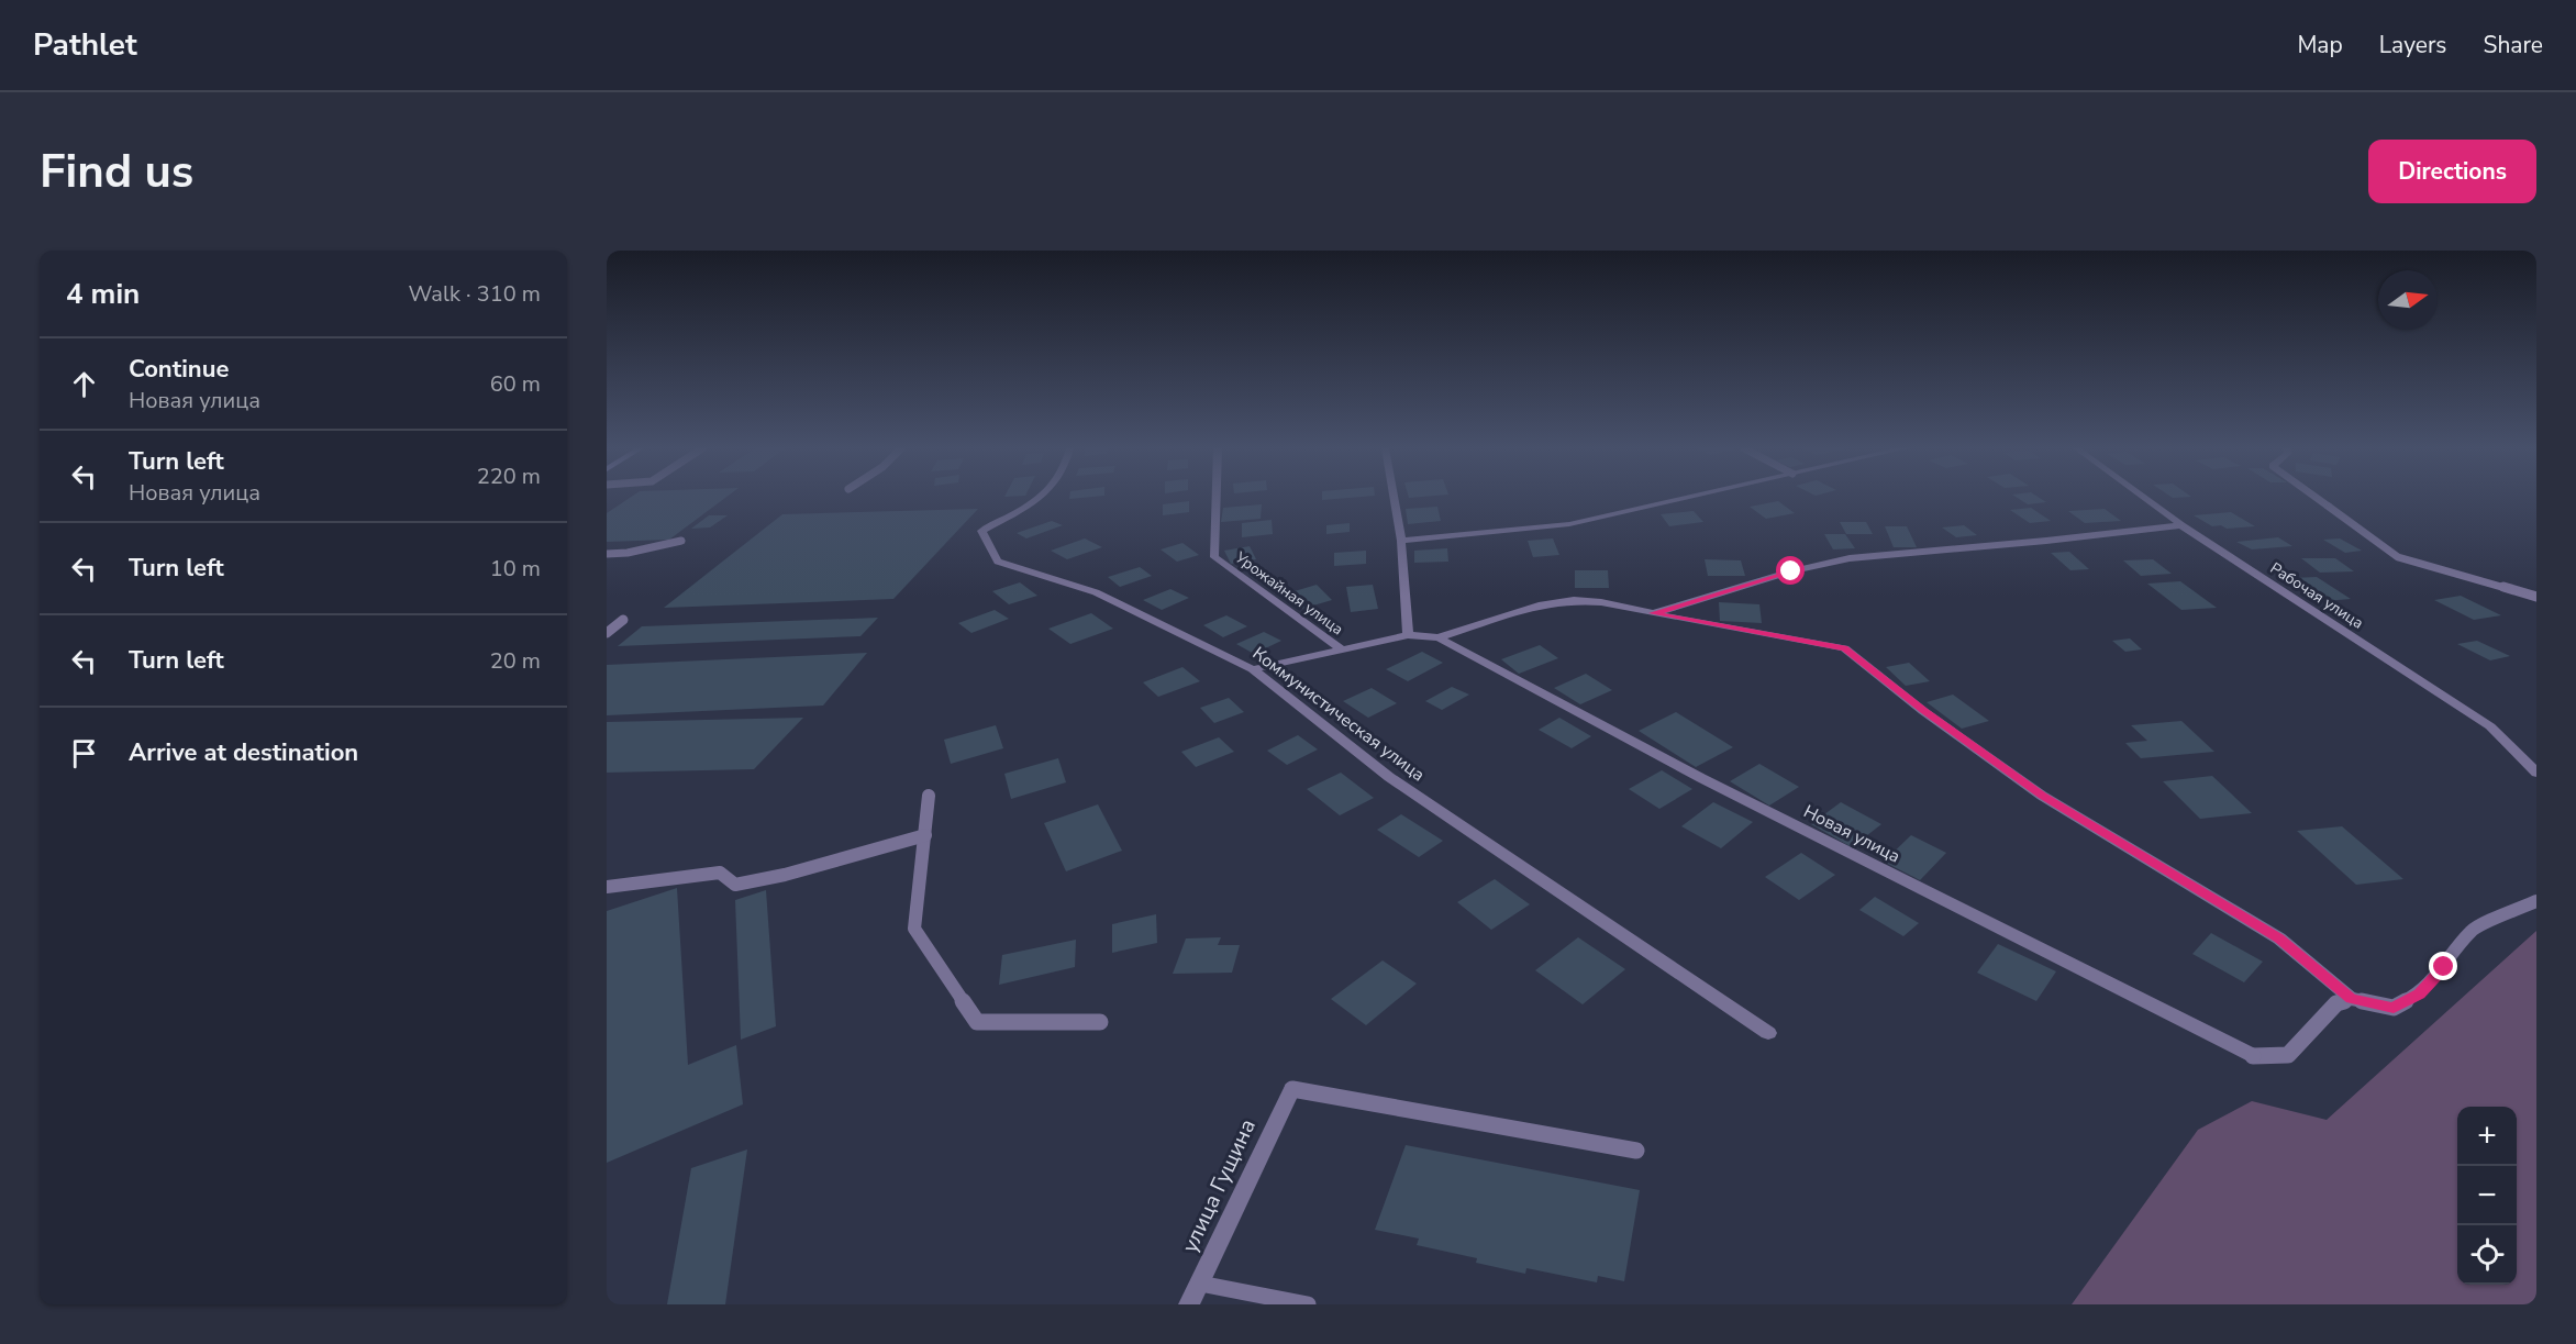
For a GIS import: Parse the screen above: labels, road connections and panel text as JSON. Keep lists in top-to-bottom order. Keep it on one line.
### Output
{"streets":{"street":["Урожайная улица","Рабочая улица","Коммунистическая улица","Новая улица","улица Гущина"]},"crossings":[["Урожайная улица","Новая улица"],["Рабочая улица","Новая улица"],["Коммунистическая улица","Новая улица"]],"north":"right","page":{"header":"Pathlet","nav":["Map","Layers","Share"],"buttons":"Directions","title":"Find us","heading":["4 min","Walk · 310 m"],"list":[["Continue","Новая улица","60 m"],["Turn left","Новая улица","220 m"],["Turn left","10 m"],["Turn left","20 m"],"Arrive at destination"],"map_buttons":["+","−"]}}
